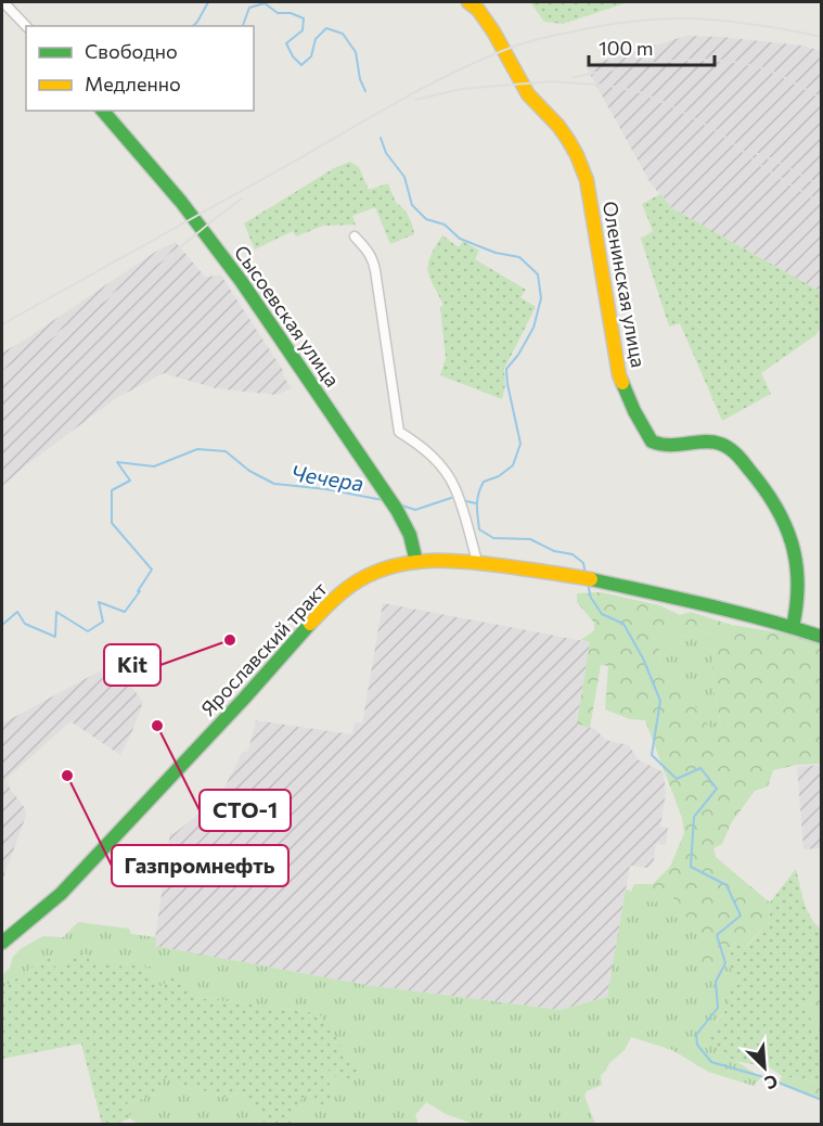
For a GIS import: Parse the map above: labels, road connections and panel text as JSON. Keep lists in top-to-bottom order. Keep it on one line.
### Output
{"streets":{"street":["Оленинская улица","Сысоевская улица","Ярославский тракт"]},"crossings":[["Оленинская улица","Ярославский тракт"],["Сысоевская улица","Ярославский тракт"]],"water":["Чечера"],"places":["Kit","СТО-1","Газпромнефть"],"legend":["Свободно","Медленно"],"scale_bar":"100 m","north":"bottom right"}
